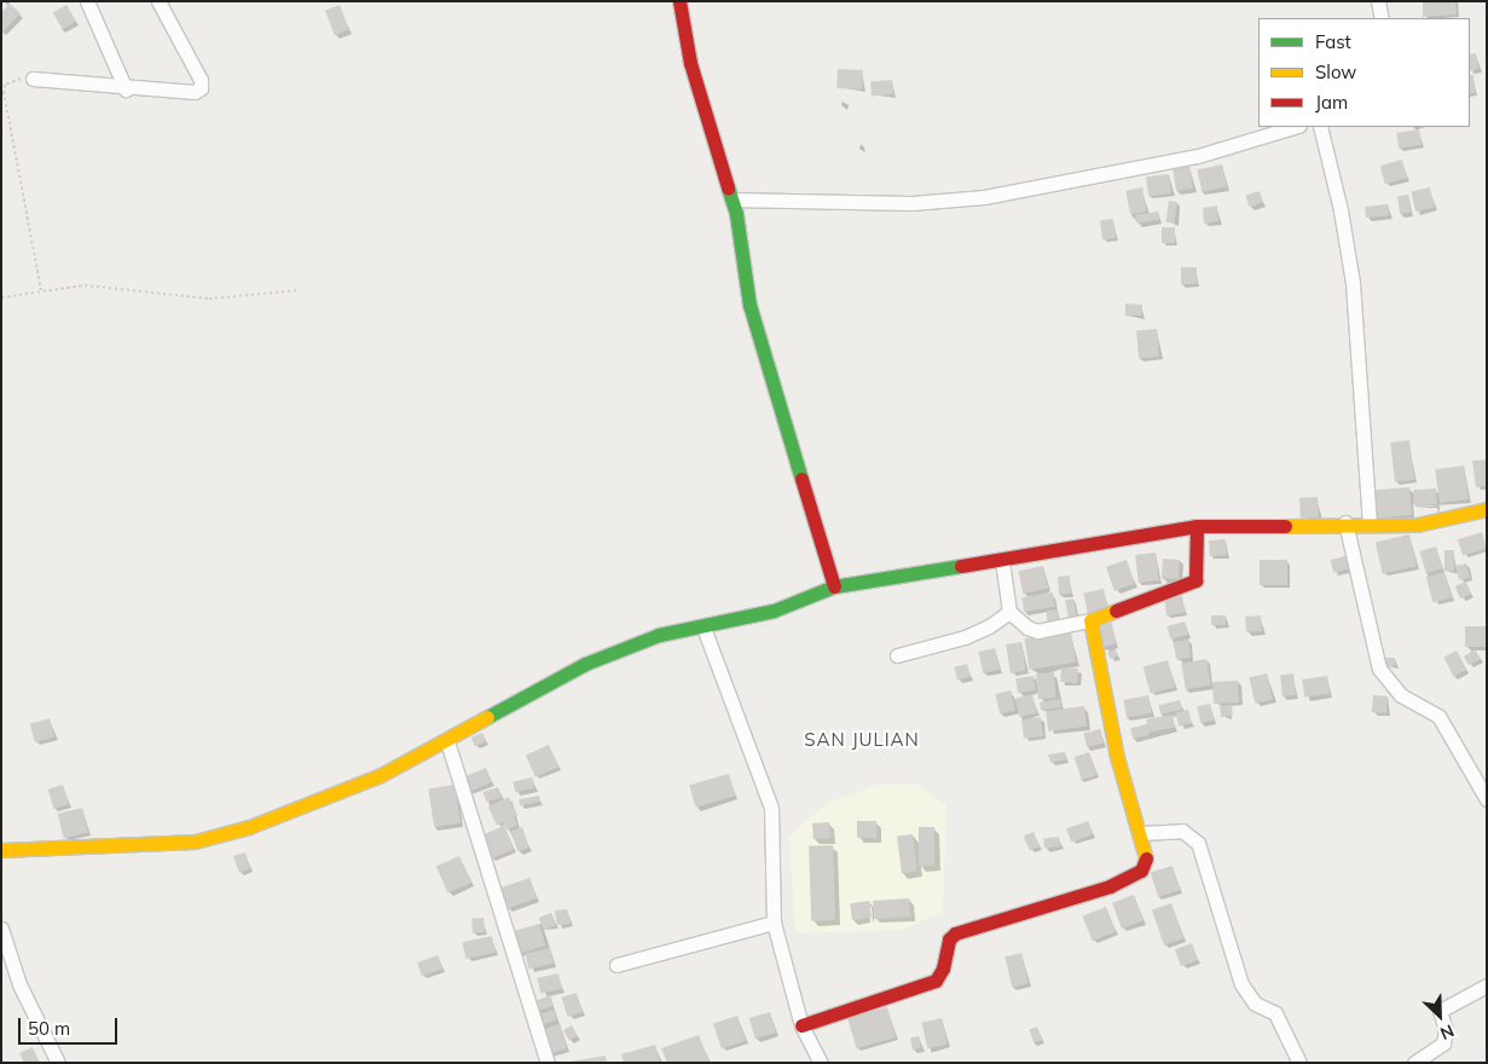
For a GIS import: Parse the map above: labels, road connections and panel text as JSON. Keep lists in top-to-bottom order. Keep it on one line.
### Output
{"districts":["SAN JULIAN"],"legend":["Fast","Slow","Jam"],"scale_bar":"50 m","north":"bottom right"}
